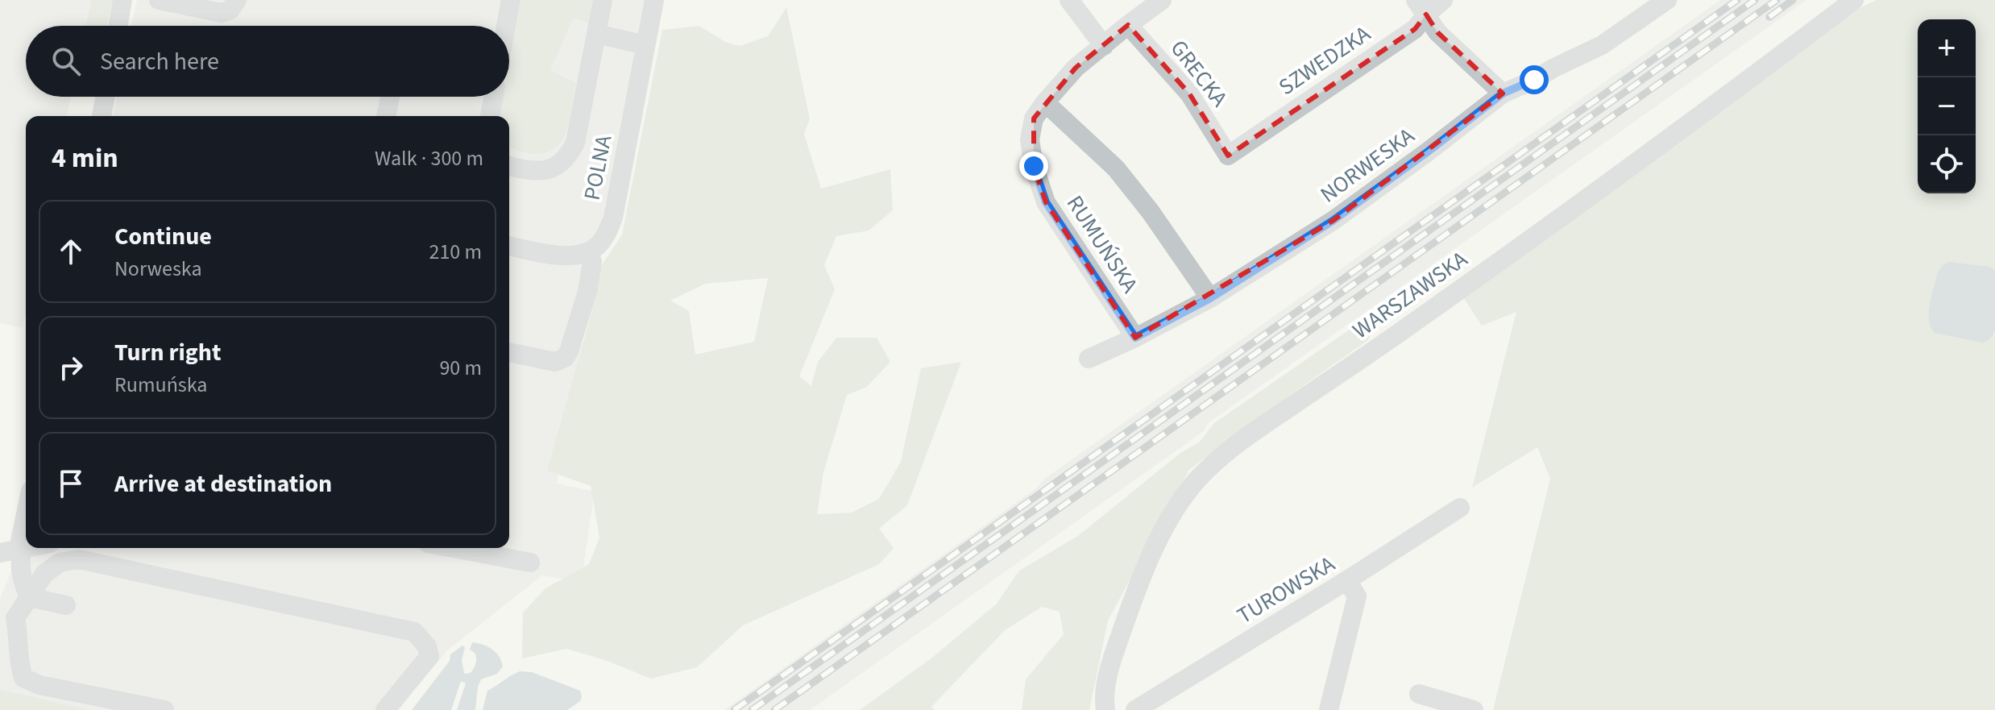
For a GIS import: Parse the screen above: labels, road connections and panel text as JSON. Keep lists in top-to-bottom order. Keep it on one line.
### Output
{"streets":{"street":["SZWEDZKA","GRECKA","NORWESKA","POLNA","RUMUŃSKA","WARSZAWSKA","TUROWSKA"]},"crossings":[["SZWEDZKA","GRECKA"],["GRECKA","RUMUŃSKA"],["NORWESKA","RUMUŃSKA"]],"page":{"map_buttons":["+","−"],"search":"Search here","heading":["4 min","Walk · 300 m"],"list":[["Continue","Norweska","210 m"],["Turn right","Rumuńska","90 m"],"Arrive at destination"]}}
